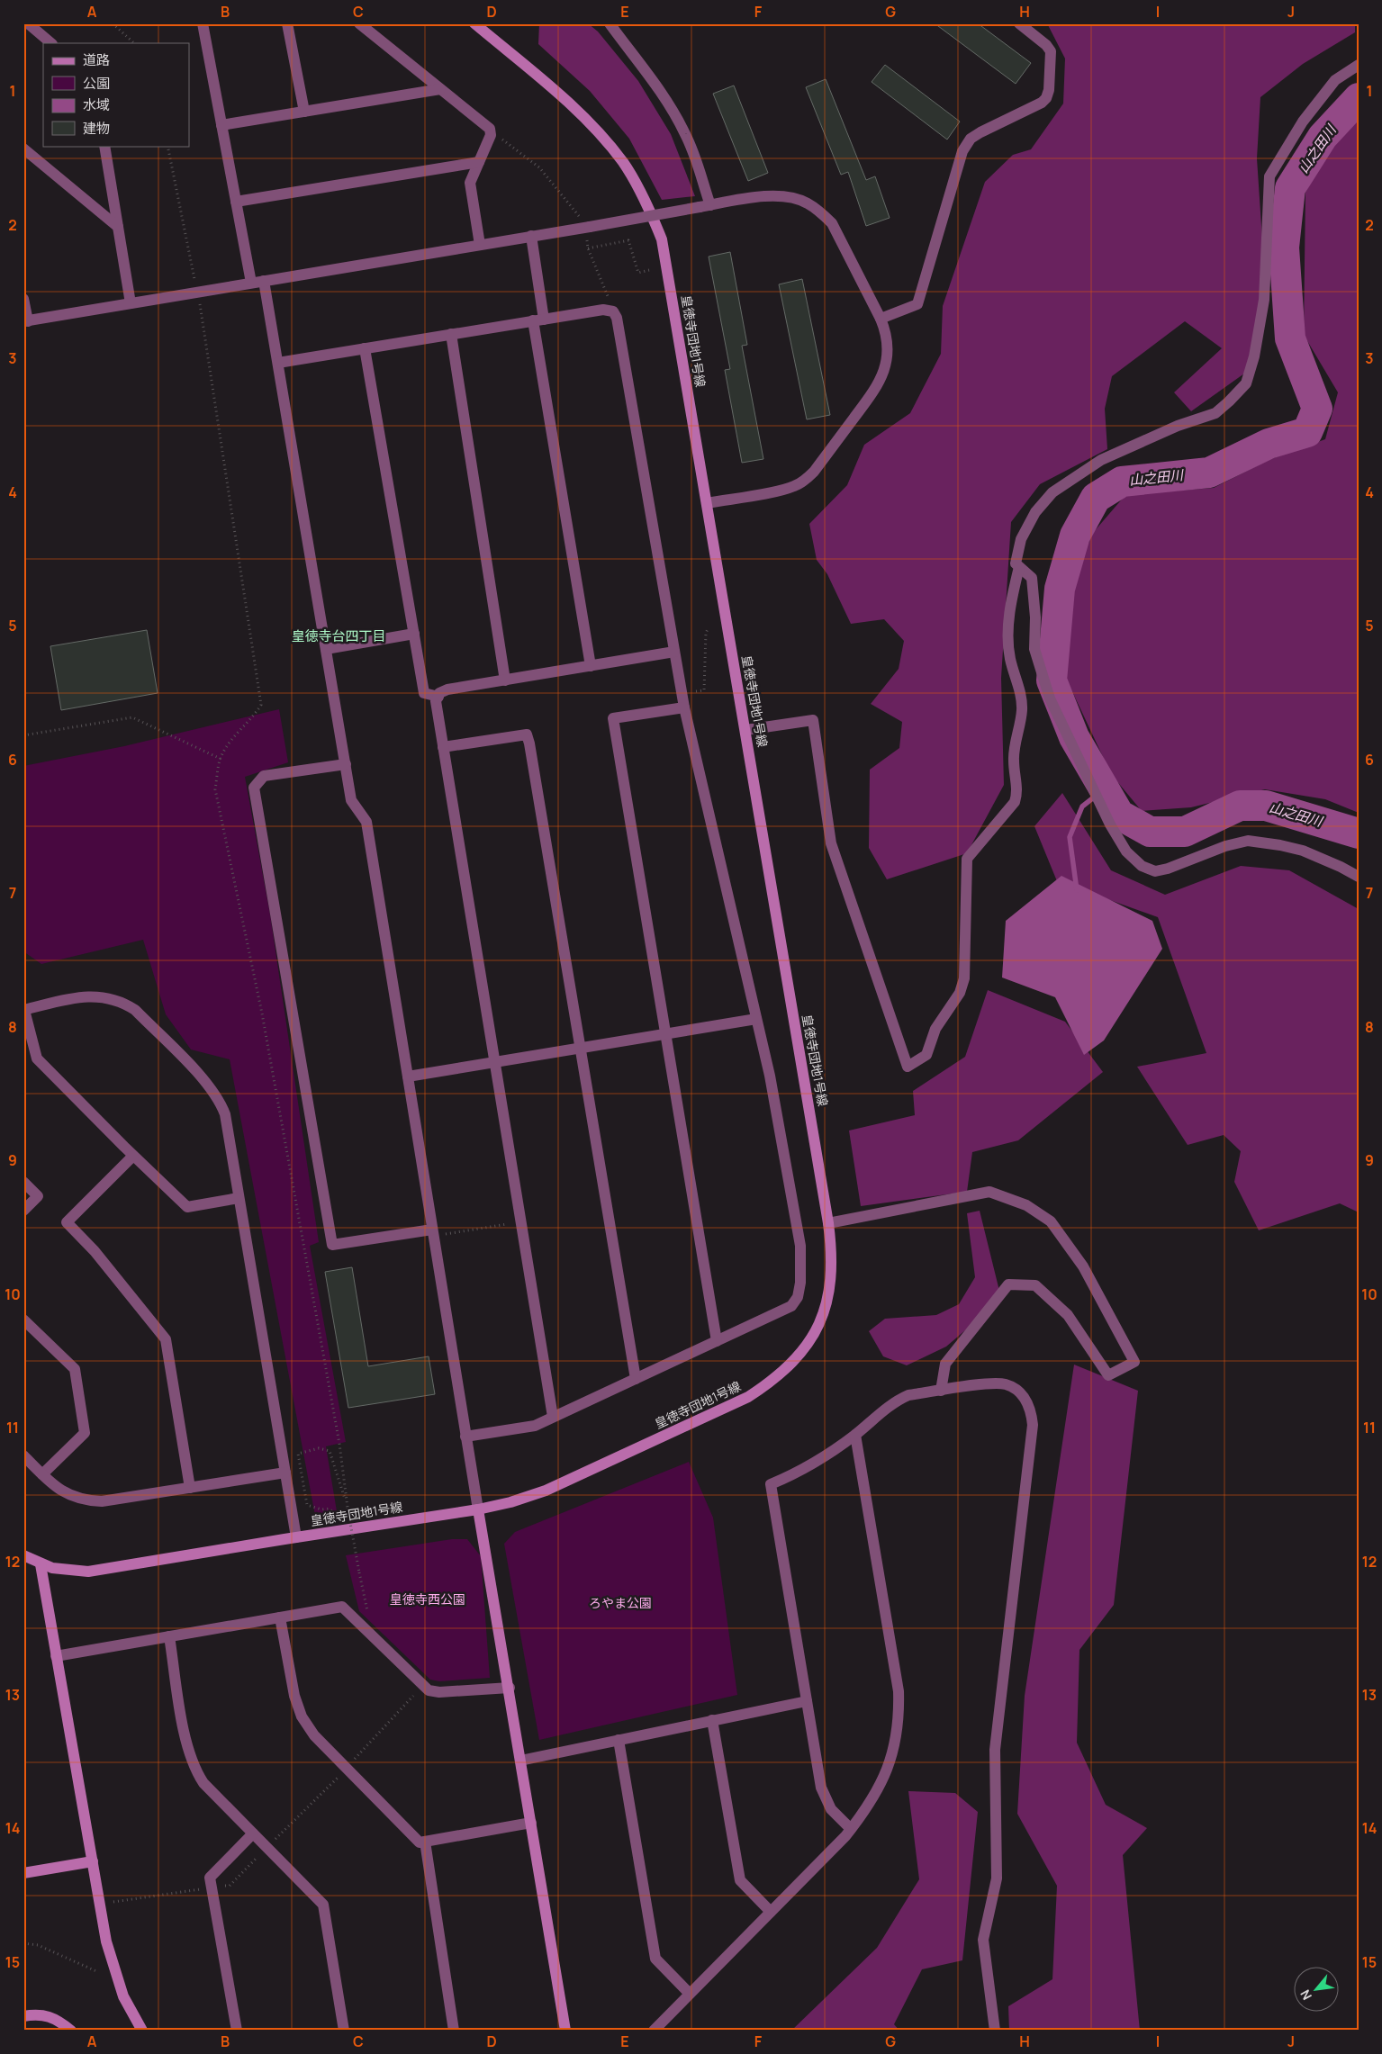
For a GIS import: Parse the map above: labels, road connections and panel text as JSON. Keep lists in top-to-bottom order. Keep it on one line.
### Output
{"streets":{"street":["皇徳寺団地1号線"]},"districts":["皇徳寺台四丁目"],"water":["山之田川"],"parks":["皇徳寺西公園","ろやま公園"],"legend":["道路","公園","水域","建物"],"north":"bottom left","grid":{"columns":["A","B","C","D","E","F","G","H","I","J"],"rows":["1","2","3","4","5","6","7","8","9","10","11","12","13","14","15"]}}
